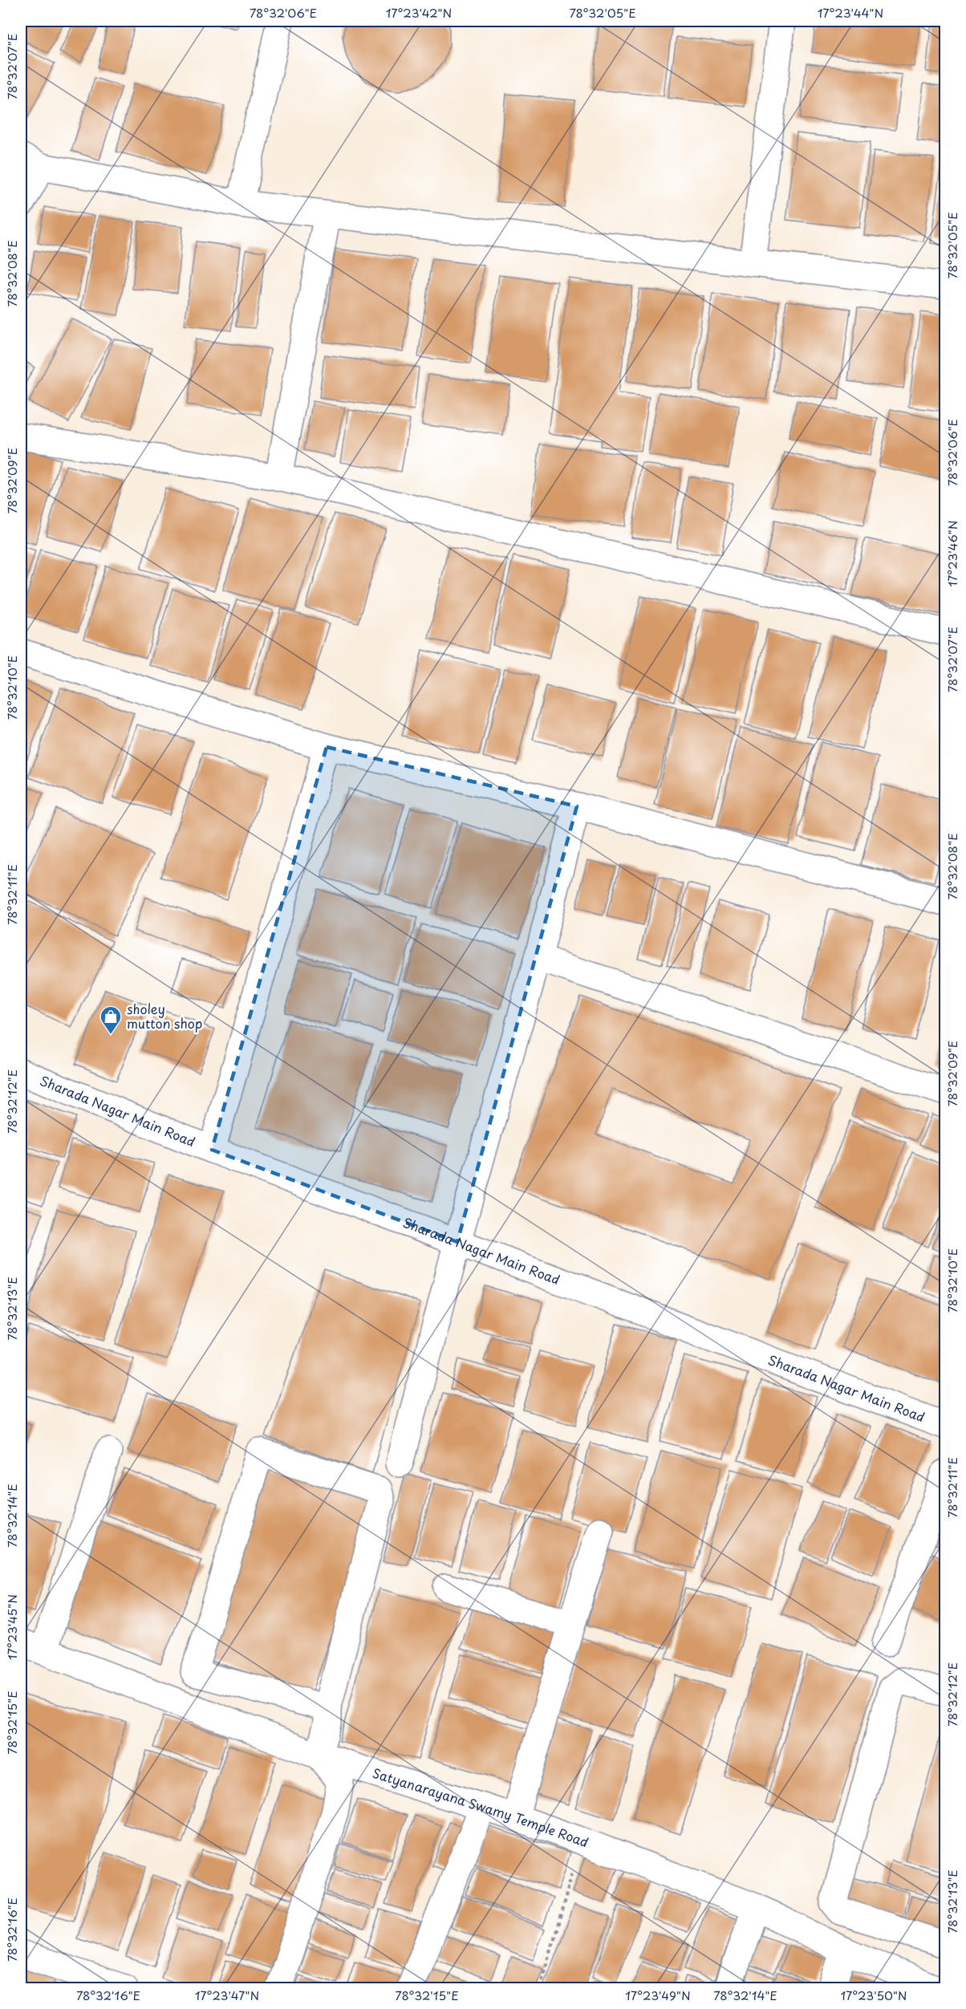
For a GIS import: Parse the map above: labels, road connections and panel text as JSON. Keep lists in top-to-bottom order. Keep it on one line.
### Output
{"streets":{"street":["Sharada Nagar Main Road","Satyanarayana Swamy Temple Road"]},"places":{"shop":["sholey mutton shop"]},"coordinates":["78°32'06\"E","17°23'42\"N","78°32'05\"E","17°23'44\"N","78°32'07\"E","78°32'08\"E","78°32'09\"E","17°23'46\"N","78°32'10\"E","78°32'11\"E","78°32'12\"E","78°32'13\"E","78°32'14\"E","17°23'45\"N","78°32'15\"E","78°32'16\"E","17°23'47\"N","17°23'49\"N","17°23'50\"N"]}
